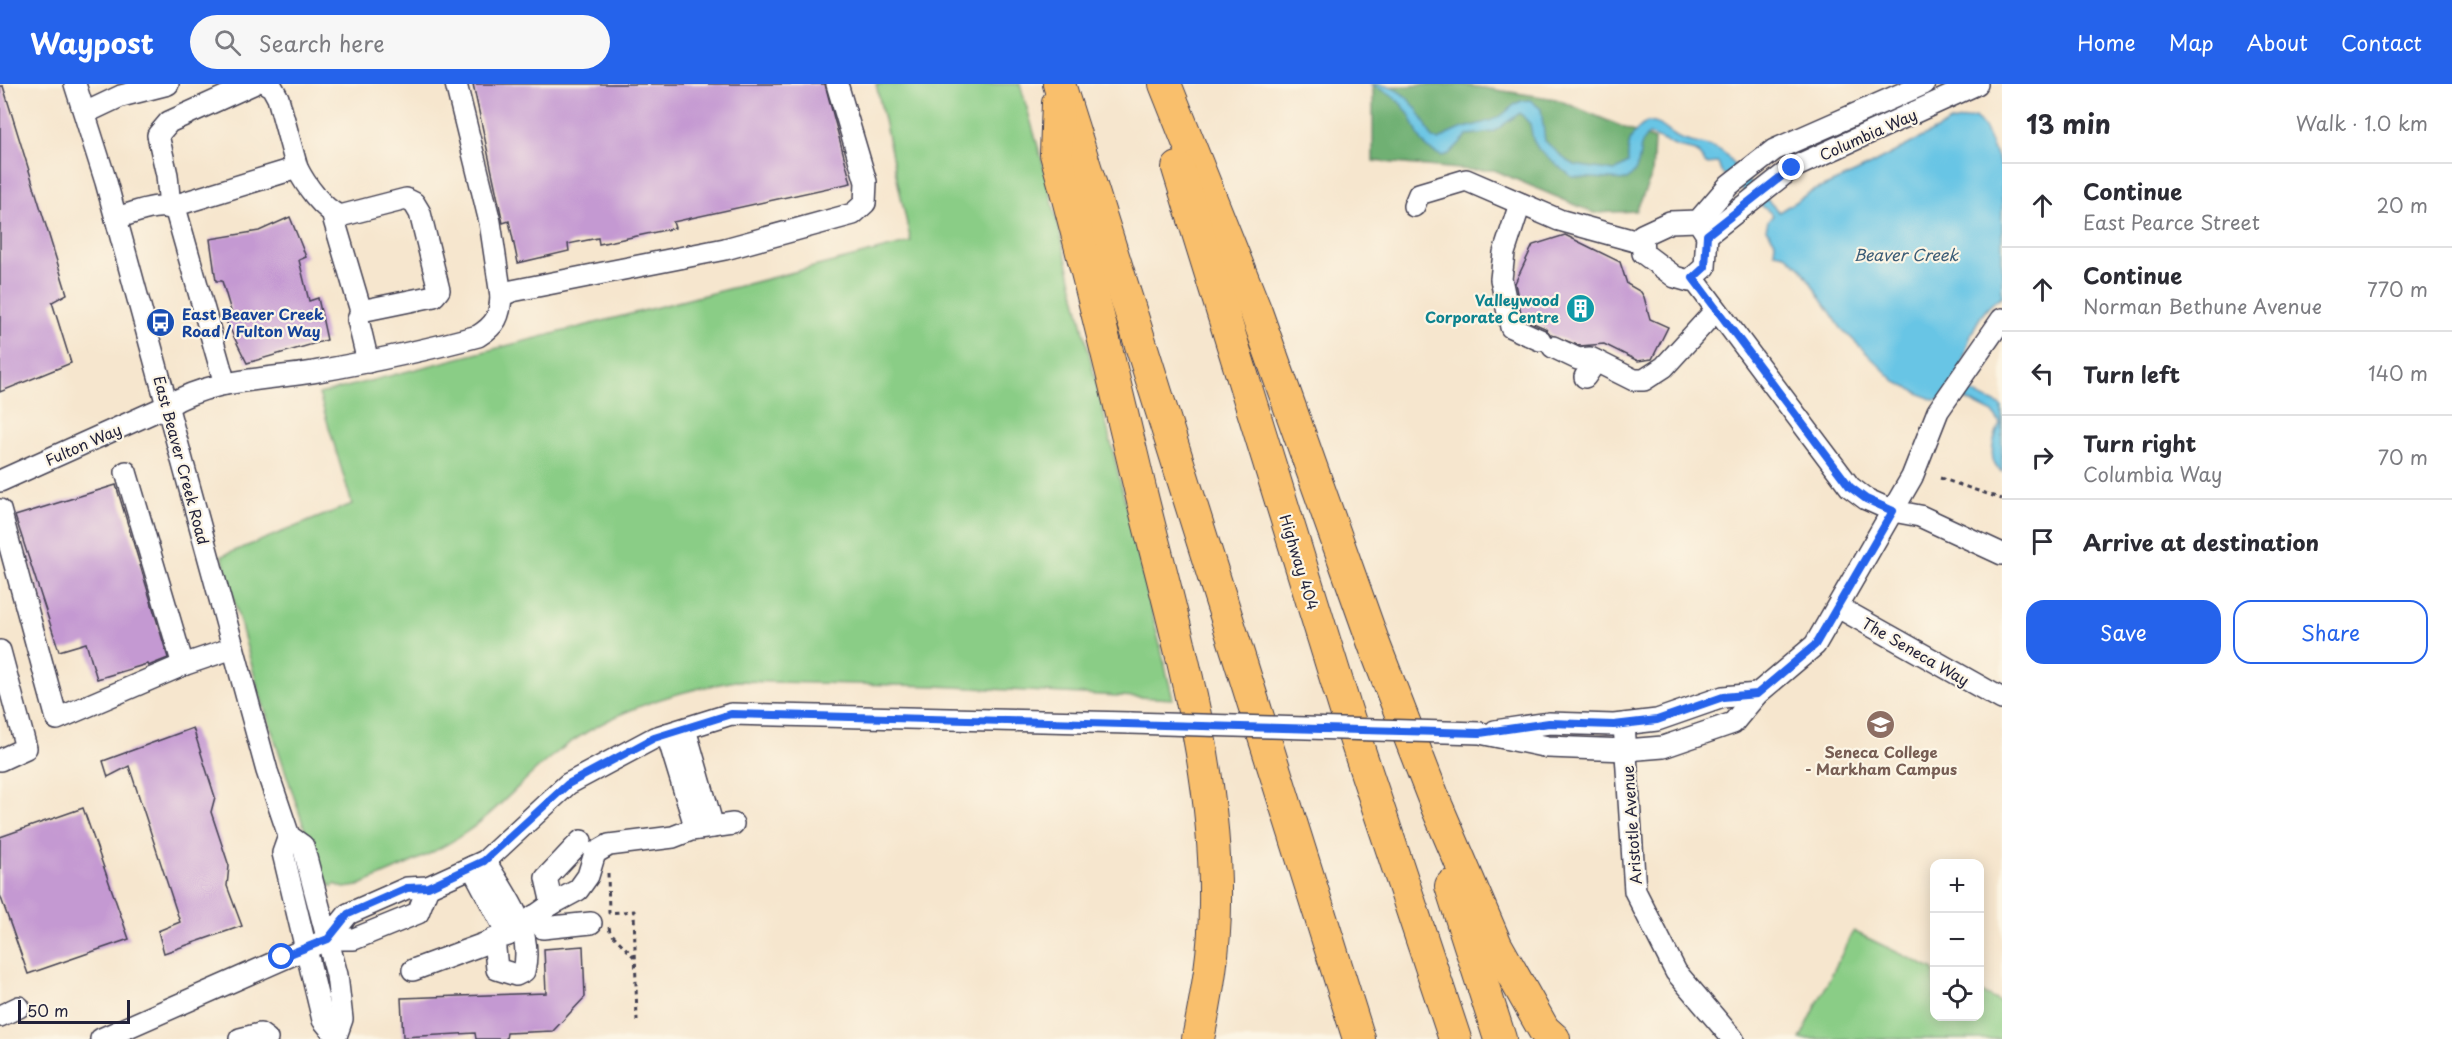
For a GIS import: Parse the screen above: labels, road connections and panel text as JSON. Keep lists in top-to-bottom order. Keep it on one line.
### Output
{"streets":{"highway":["Highway 404"],"street":["Columbia Way","Fulton Way","East Beaver Creek Road","The Seneca Way","Aristotle Avenue"]},"crossings":[["Fulton Way","East Beaver Creek Road"]],"water":["Beaver Creek"],"places":{"building":["Valleywood Corporate Centre"],"bus stop":["East Beaver Creek Road / Fulton Way"],"school or university":["Seneca College - Markham Campus"]},"scale_bar":"50 m","page":{"header":"Waypost","search":"Search here","nav":["Home","Map","About","Contact"],"heading":["13 min","Walk · 1.0 km"],"list":[["Continue","East Pearce Street","20 m"],["Continue","Norman Bethune Avenue","770 m"],["Turn left","140 m"],["Turn right","Columbia Way","70 m"],"Arrive at destination"],"buttons":["Save","Share"],"map_buttons":["+","−"],"scale":"50 m"}}
